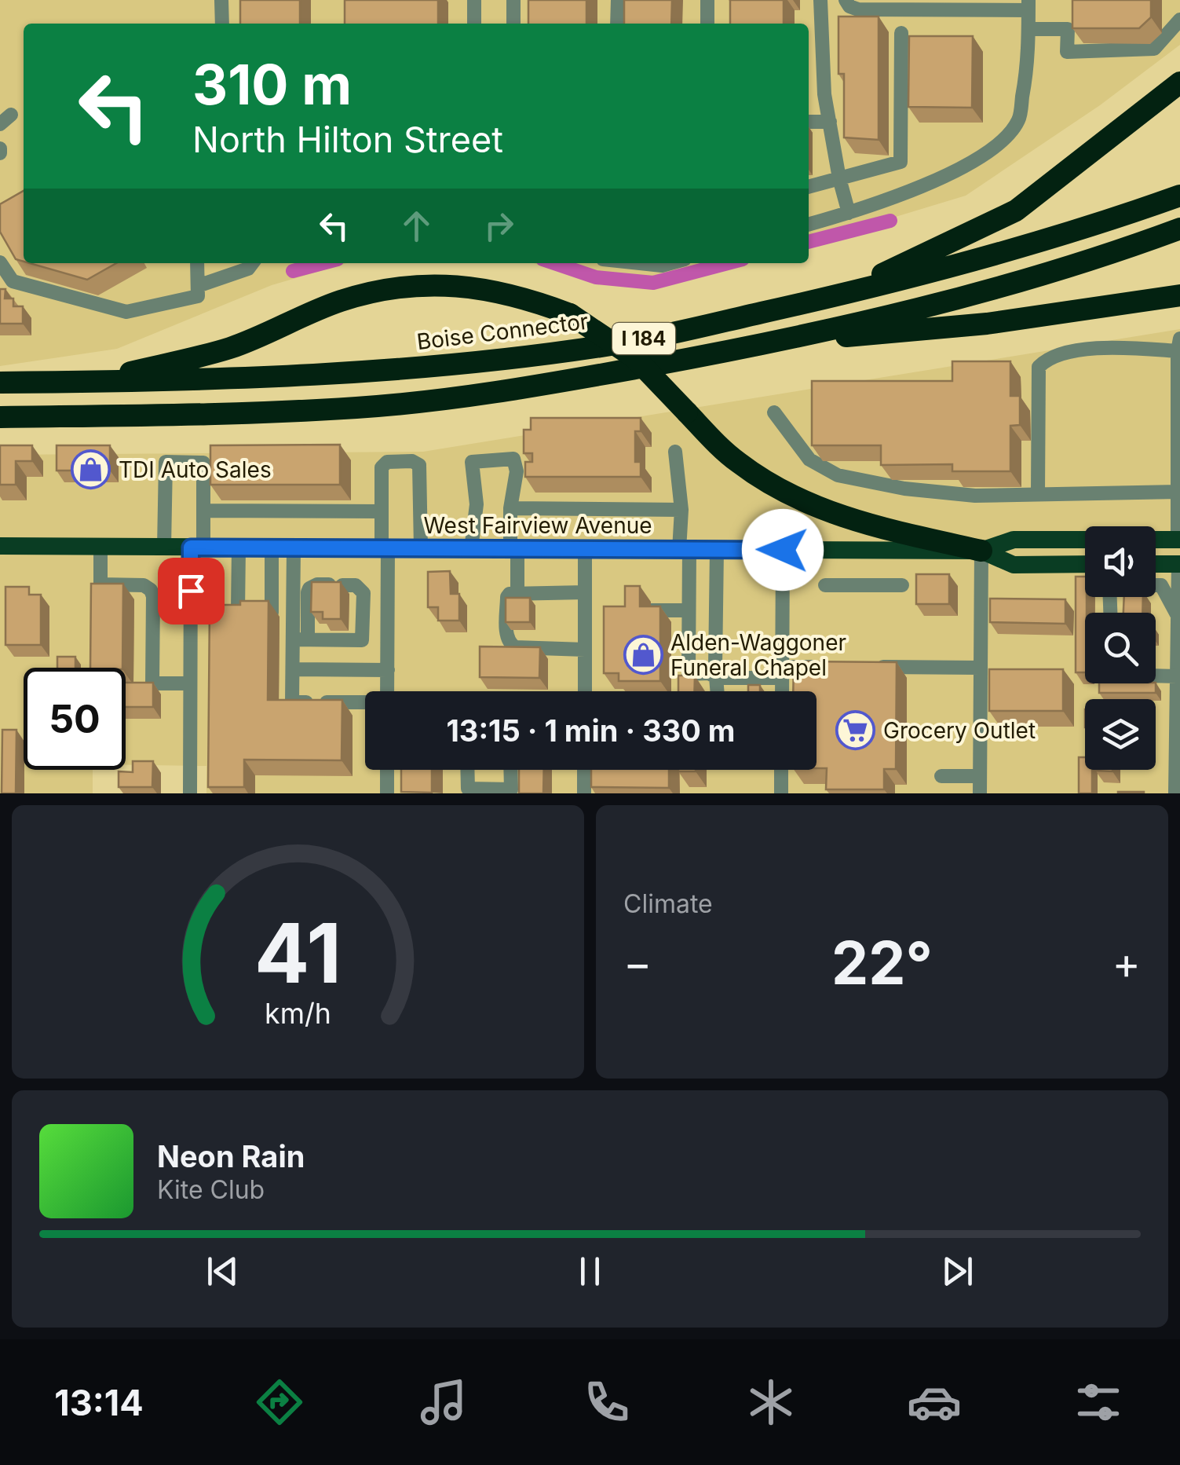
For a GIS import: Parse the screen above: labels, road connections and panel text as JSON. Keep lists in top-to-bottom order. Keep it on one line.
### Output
{"streets":{"highway":["Boise Connector","I 184"],"main road":["West Fairview Avenue"]},"places":{"shop":["TDI Auto Sales","Alden-Waggoner Funeral Chapel"],"supermarket":["Grocery Outlet"]},"page":{"turn":["310 m","North Hilton Street"],"limit":"50","trip":"13:15 · 1 min · 330 m","tile":"Climate","heat":["−","22°","+"],"song":["Neon Rain","Kite Club"],"tabs":"13:14","gauge":["41","km/h"]}}
